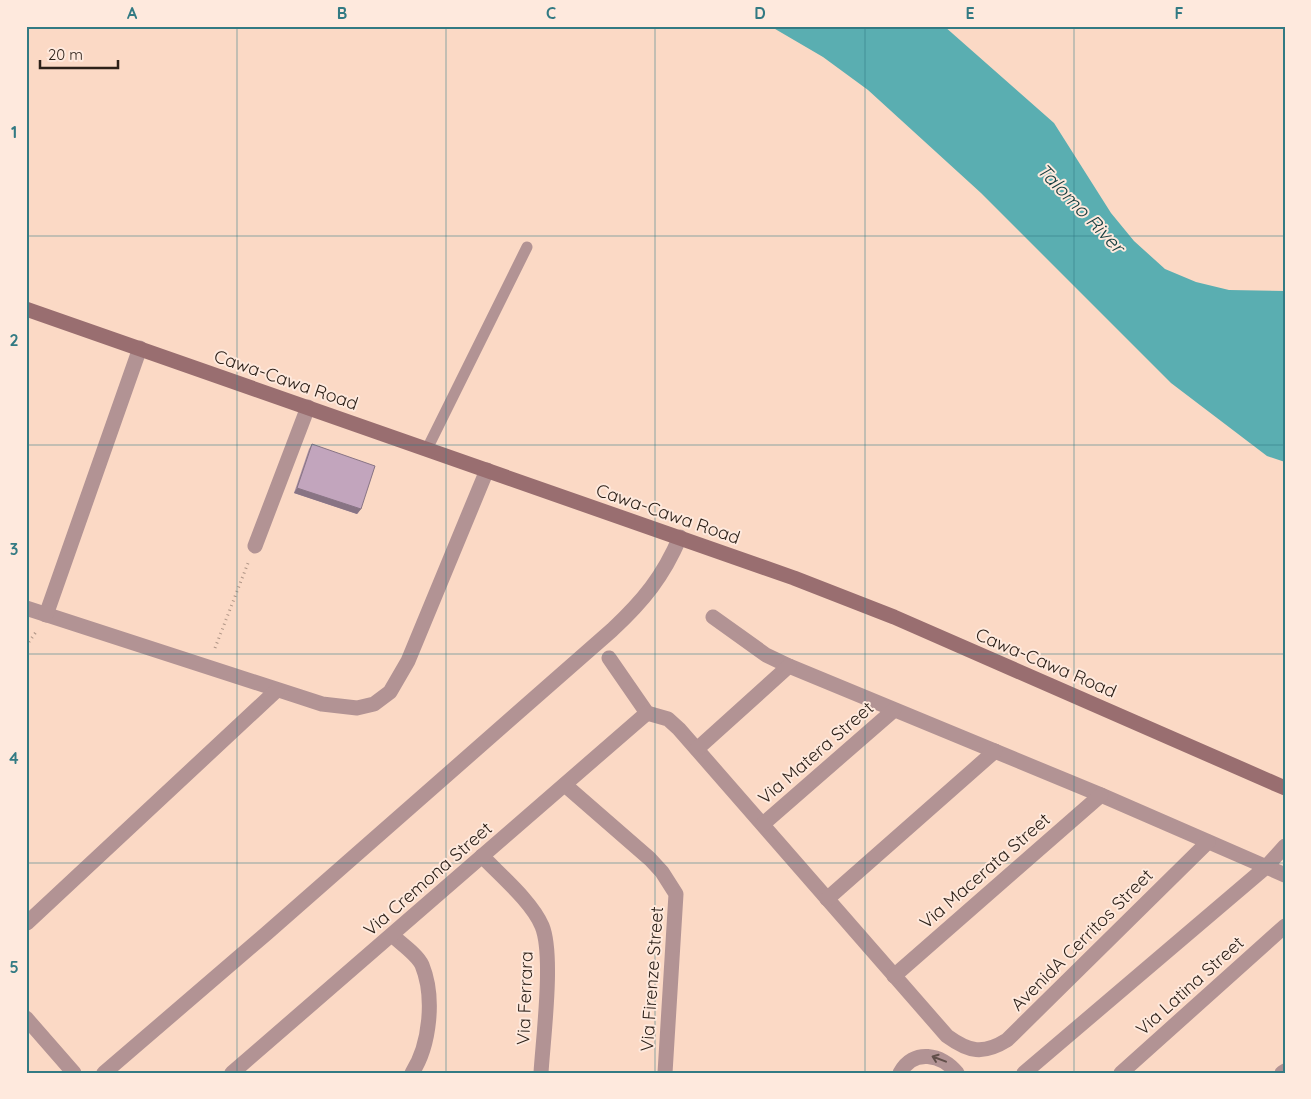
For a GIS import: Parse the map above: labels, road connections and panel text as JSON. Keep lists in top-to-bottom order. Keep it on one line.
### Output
{"streets":{"street":["Cawa-Cawa Road","Via Matera Street","Via Macerata Street","Via Cremona Street","AvenidA Cerritos Street","Via Firenze Street","Via Latina Street","Via Ferrara"]},"crossings":[["Via Macerata Street","AvenidA Cerritos Street"],["Via Cremona Street","Via Firenze Street"],["Via Cremona Street","Via Ferrara"]],"water":["Talomo River"],"scale_bar":"20 m","grid":{"columns":["A","B","C","D","E","F"],"rows":["1","2","3","4","5"]}}
